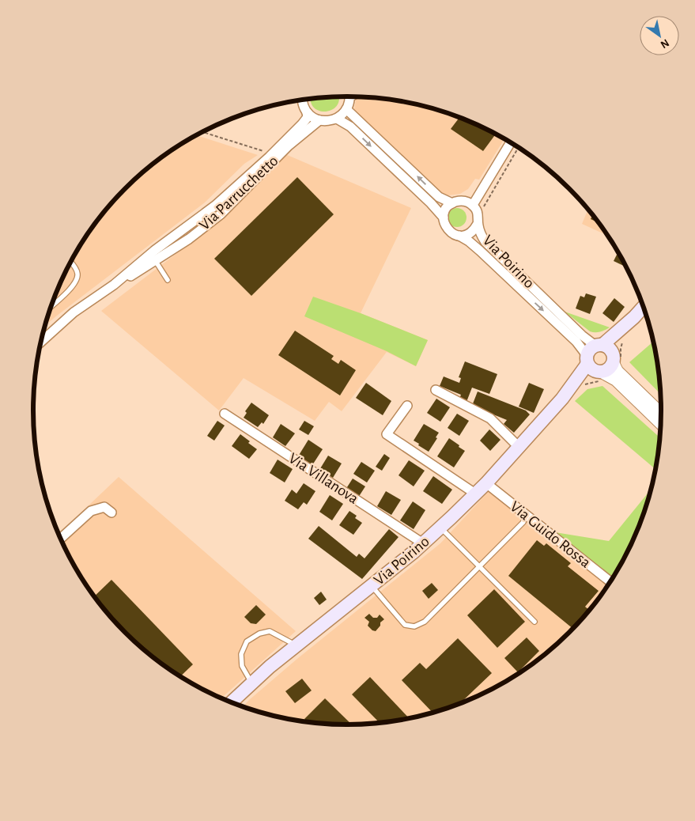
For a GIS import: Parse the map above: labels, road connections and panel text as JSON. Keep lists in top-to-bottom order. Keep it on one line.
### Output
{"streets":{"main road":["Via Poirino"],"street":["Via Parrucchetto","Via Villanova","Via Guido Rossa"]},"crossings":[["Via Poirino","Via Villanova"],["Via Poirino","Via Guido Rossa"]],"north":"bottom right"}
